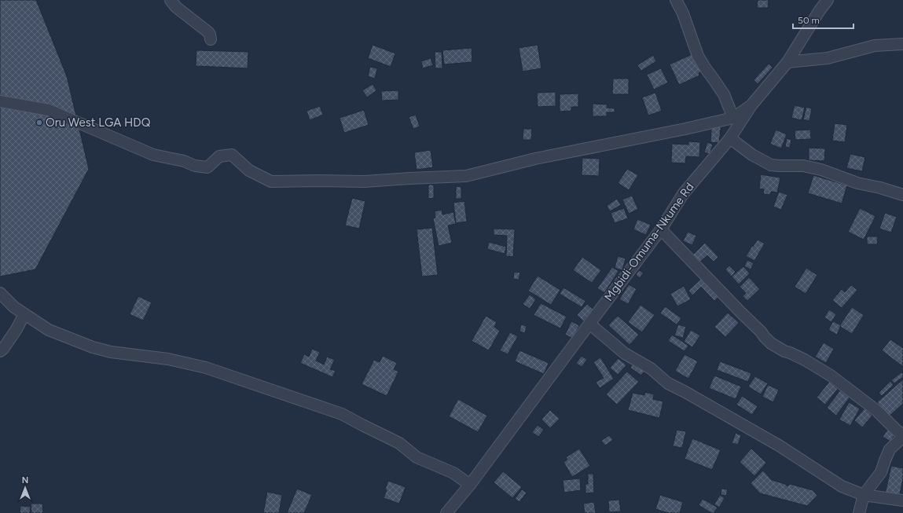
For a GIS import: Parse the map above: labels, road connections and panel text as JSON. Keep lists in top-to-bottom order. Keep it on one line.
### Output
{"streets":{"street":["Mgbidi-Omuma-Nkume Rd"]},"places":["Oru West LGA HDQ"],"scale_bar":"50 m","north":"top"}
